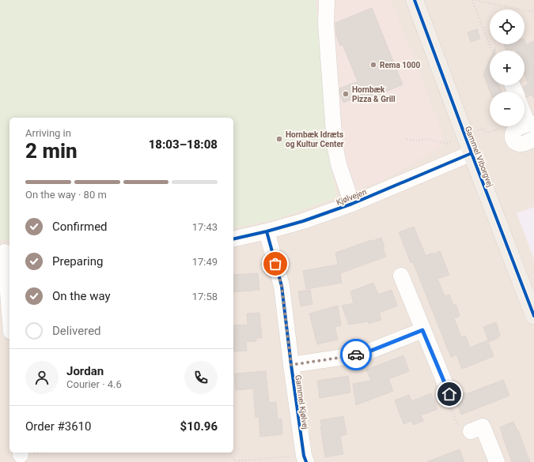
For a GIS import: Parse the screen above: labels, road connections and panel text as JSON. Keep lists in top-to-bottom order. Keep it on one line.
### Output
{"streets":{"main road":["Gammel Viborgvej"],"street":["Kjølvejen","Gammel Kjølvej"]},"crossings":[["Gammel Viborgvej","Kjølvejen"],["Kjølvejen","Gammel Kjølvej"]],"places":["Rema 1000","Hornbæk Pizza & Grill","Hornbæk Idræts og Kultur Center"],"page":{"map_buttons":["+","−"],"heading":["2 min","Arriving in","18:03–18:08"],"panel":["Jordan","Courier · 4.6","Order #3610","$10.96"],"bar":"On the way · 80 m","list":[["Confirmed","17:43"],["Preparing","17:49"],["On the way","17:58"],"Delivered"]}}
